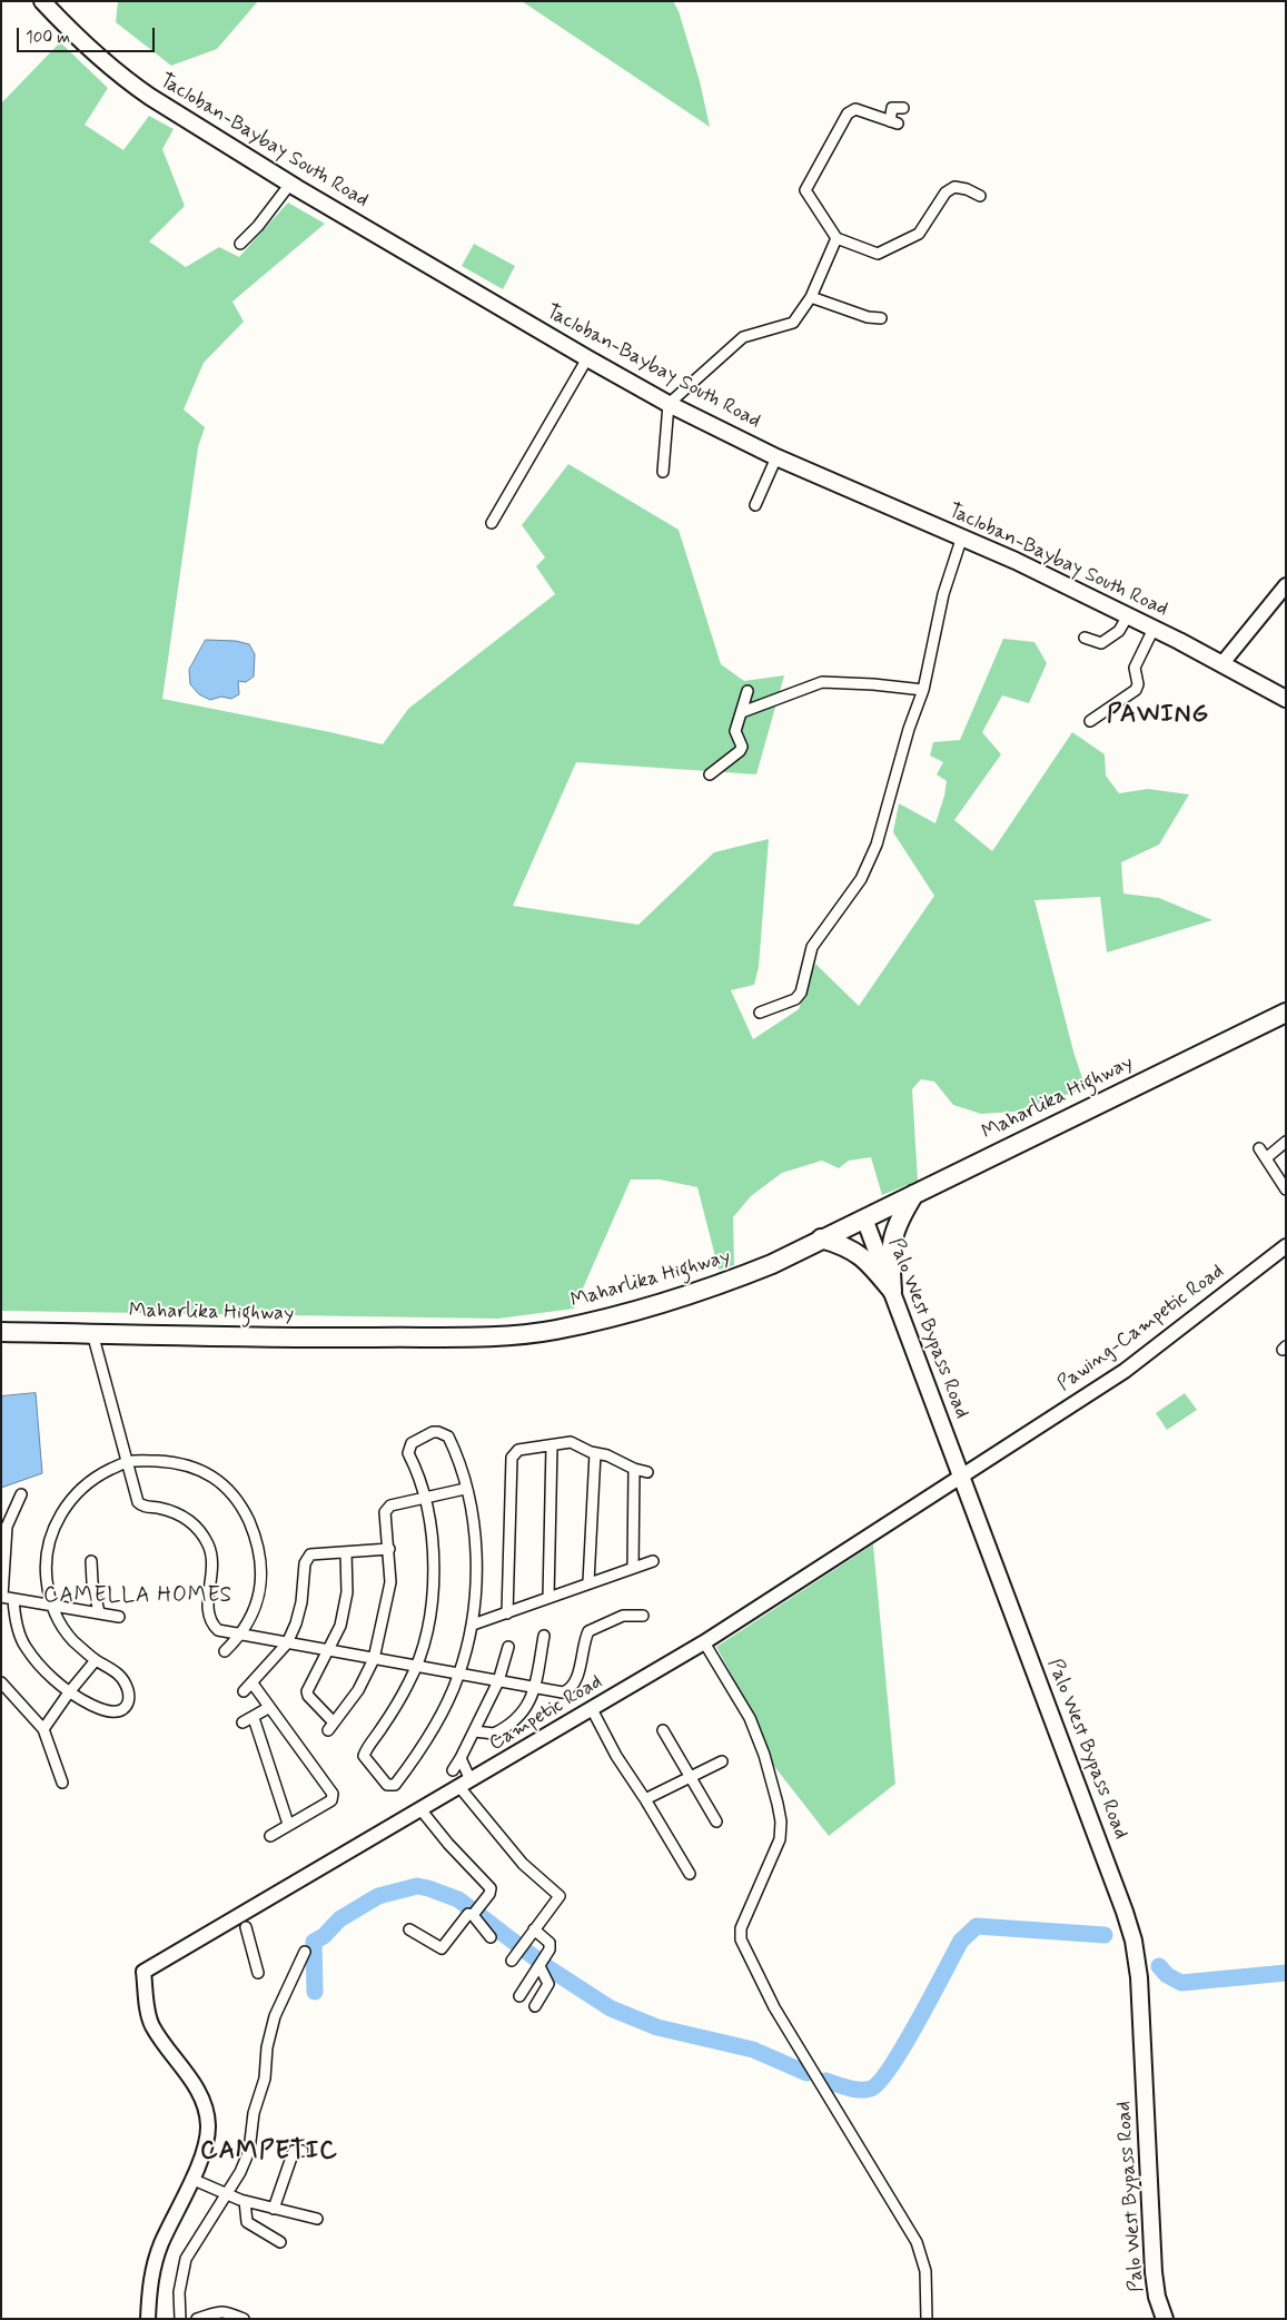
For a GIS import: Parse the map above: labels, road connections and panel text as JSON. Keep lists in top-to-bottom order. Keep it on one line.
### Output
{"streets":{"highway":["Maharlika Highway"],"main road":["Tacloban-Baybay South Road","Palo West Bypass Road"],"street":["Pawing-Campetic Road","Campetic Road"]},"crossings":[["Maharlika Highway","Palo West Bypass Road"],["Palo West Bypass Road","Pawing-Campetic Road"],["Palo West Bypass Road","Campetic Road"],["Pawing-Campetic Road","Campetic Road"]],"districts":["PAWING","CAMELLA HOMES","CAMPETIC"],"scale_bar":"100 m"}
